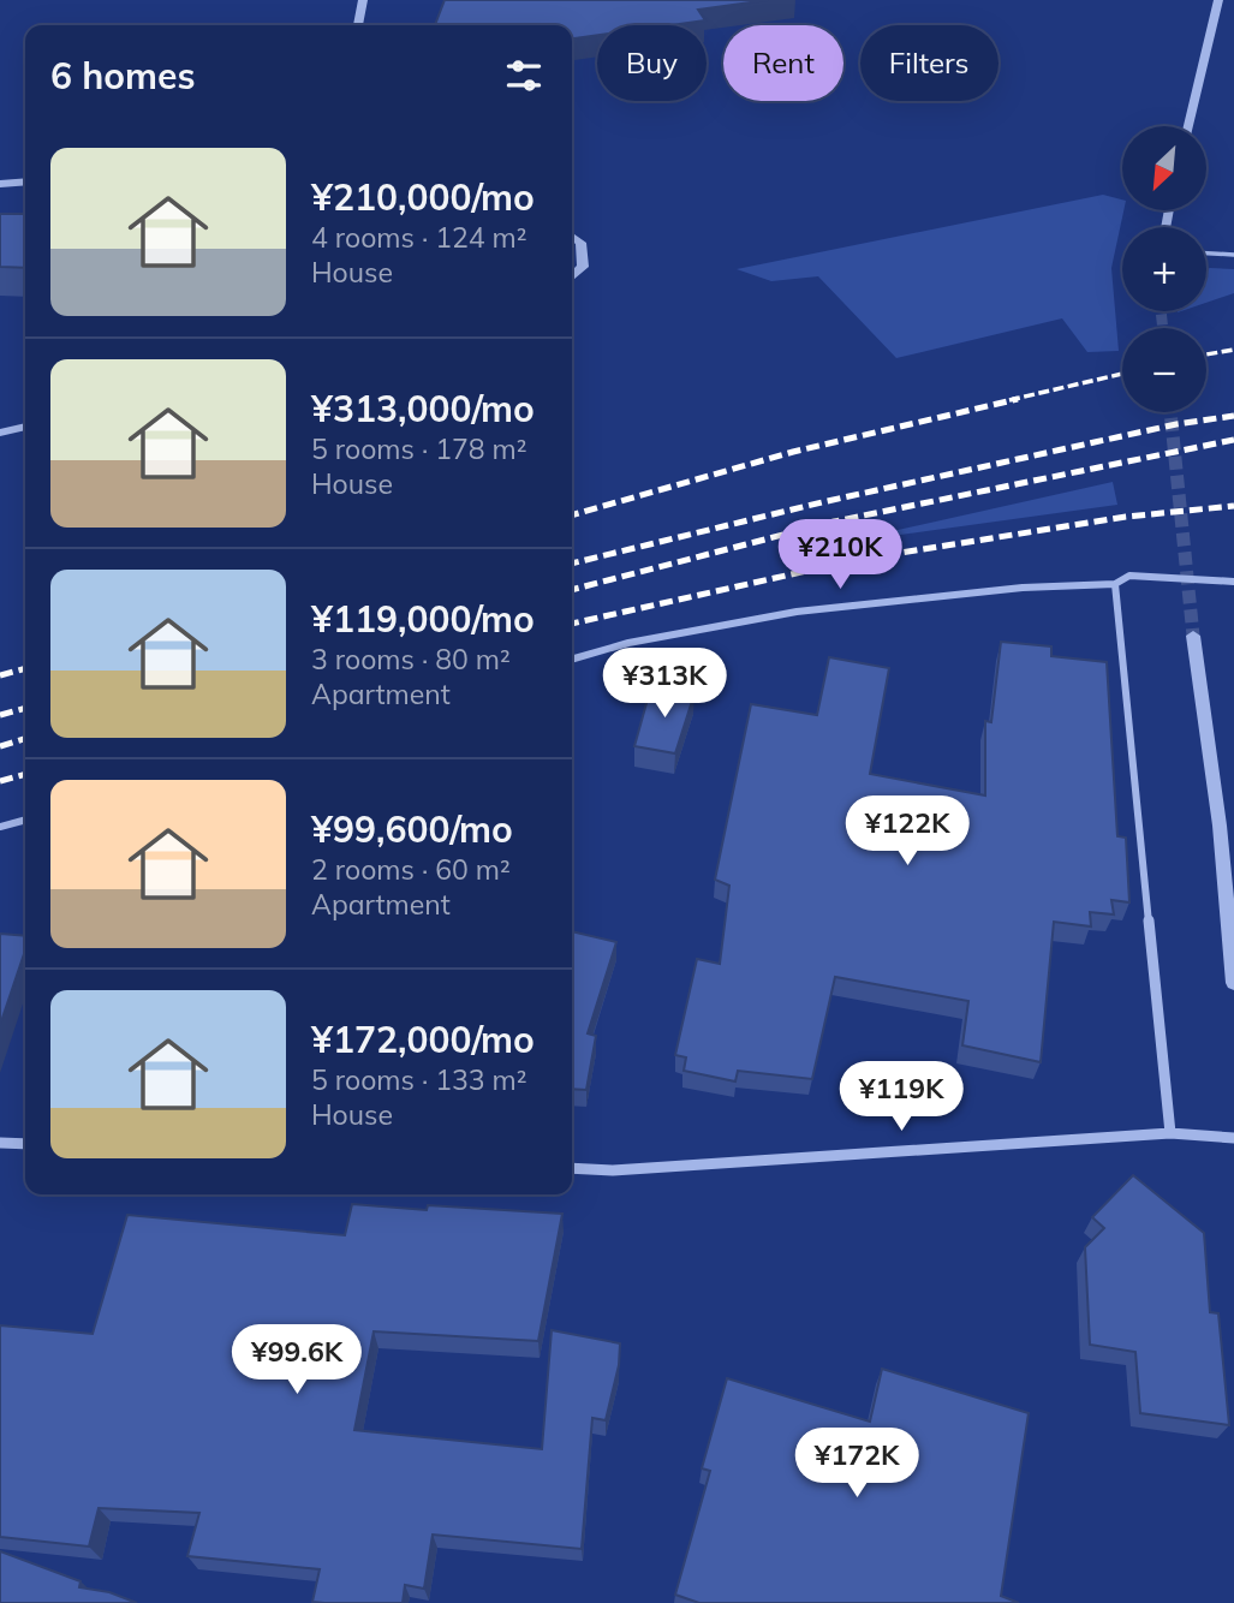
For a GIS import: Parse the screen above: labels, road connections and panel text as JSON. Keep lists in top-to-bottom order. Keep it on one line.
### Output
{"north":"bottom left","page":{"chip":["Buy","Rent","Filters"],"heading":"6 homes","map_buttons":["+","−"],"list":[{"name":"¥210,000/mo","note":"4 rooms · 124 m² · House"},{"name":"¥313,000/mo","note":"5 rooms · 178 m² · House"},{"name":"¥119,000/mo","note":"3 rooms · 80 m² · Apartment"},{"name":"¥99,600/mo","note":"2 rooms · 60 m² · Apartment"},{"name":"¥172,000/mo","note":"5 rooms · 133 m² · House"}],"price":["¥210K","¥313K","¥122K","¥119K","¥99.6K","¥172K"]}}
